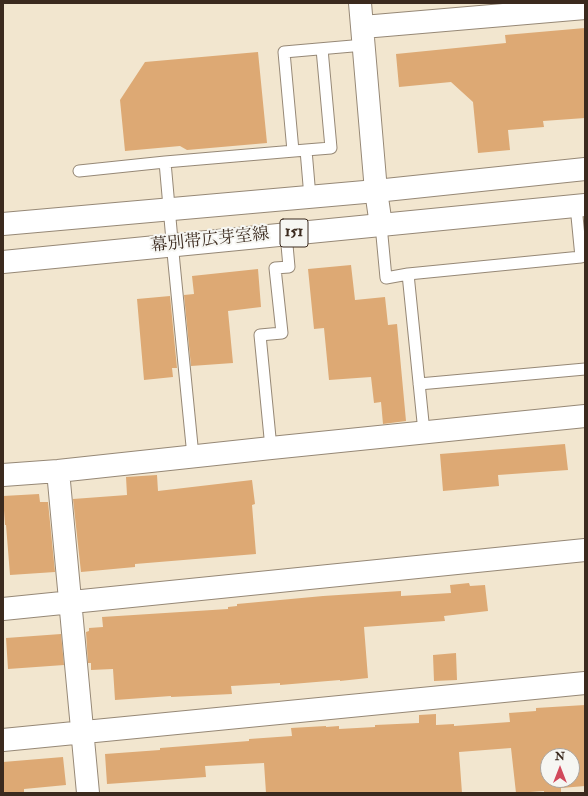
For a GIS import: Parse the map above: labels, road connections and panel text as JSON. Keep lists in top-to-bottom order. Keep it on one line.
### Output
{"streets":{"street":["151","幕別帯広芽室線"]},"north":"top"}
